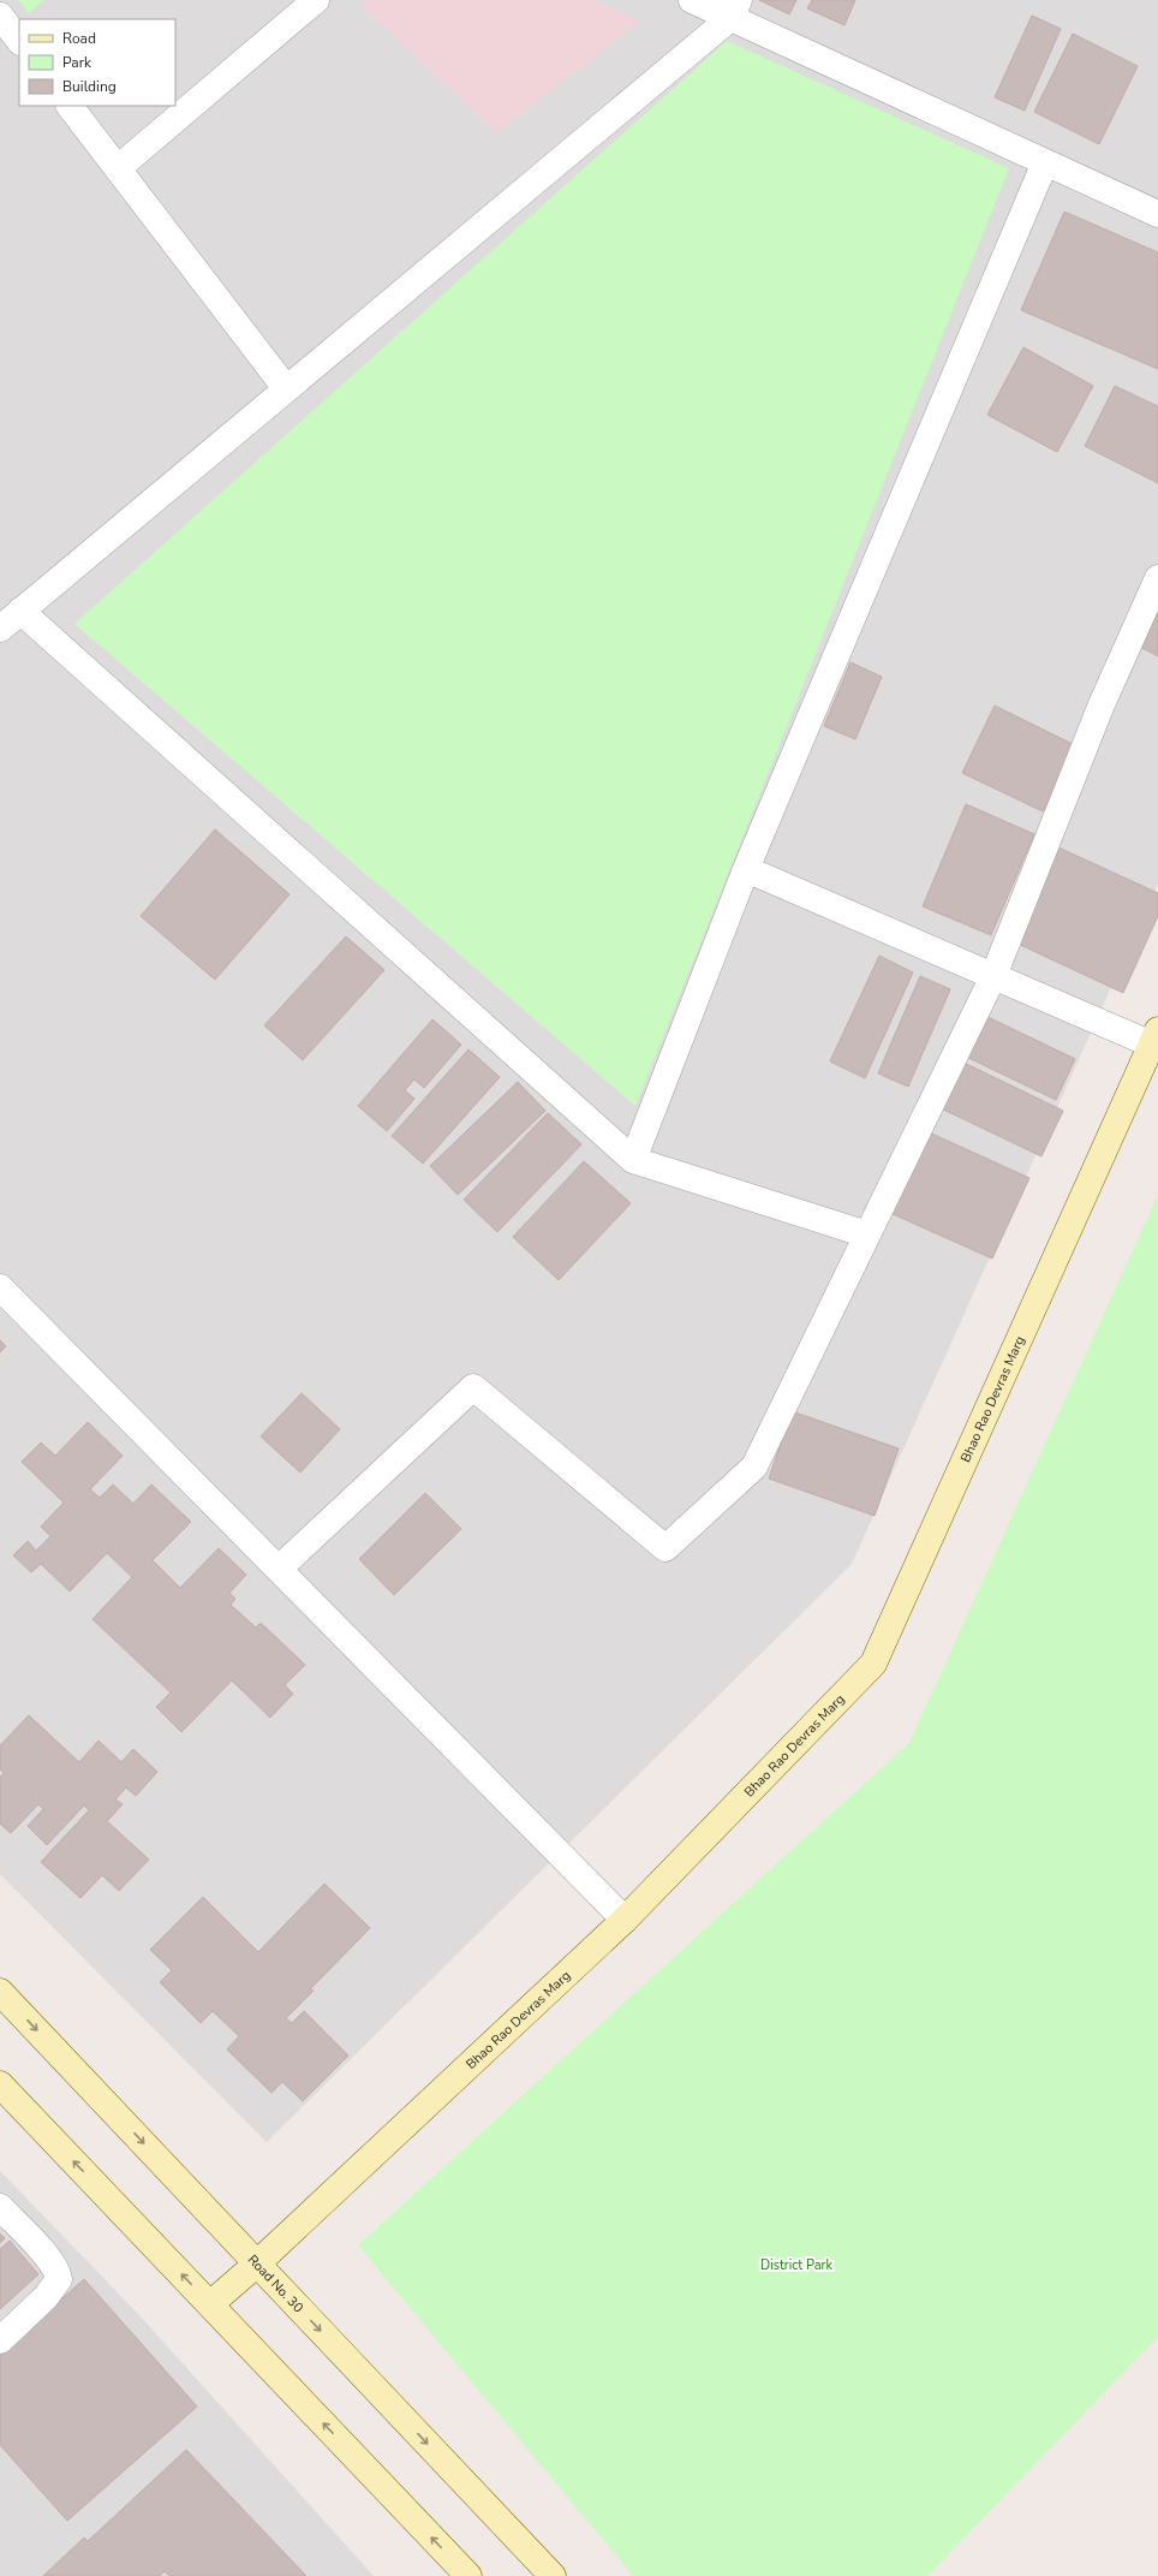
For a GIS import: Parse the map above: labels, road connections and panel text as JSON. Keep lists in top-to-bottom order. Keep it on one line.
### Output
{"streets":{"street":["Bhao Rao Devras Marg","Road No. 30"]},"crossings":[["Bhao Rao Devras Marg","Road No. 30"]],"parks":["District Park"],"legend":["Road","Park","Building"]}
